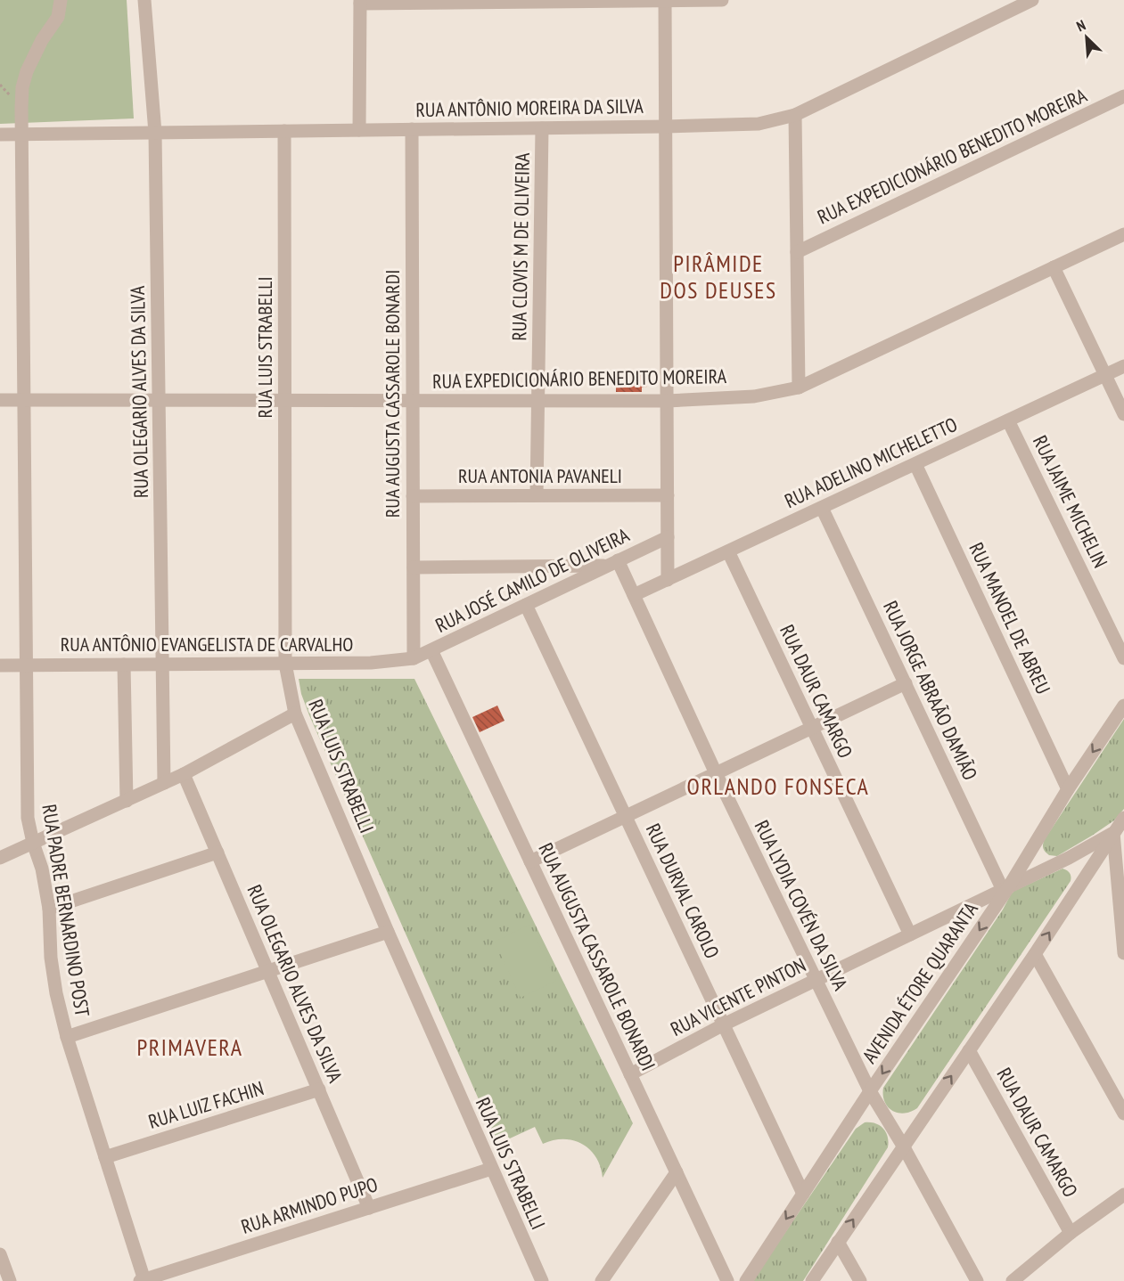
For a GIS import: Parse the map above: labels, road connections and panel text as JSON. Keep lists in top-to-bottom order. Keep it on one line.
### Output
{"streets":{"street":["RUA ANTÔNIO MOREIRA DA SILVA","RUA EXPEDICIONÁRIO BENEDITO MOREIRA","RUA CLOVIS M DE OLIVEIRA","RUA LUIS STRABELLI","RUA OLEGARIO ALVES DA SILVA","RUA AUGUSTA CASSAROLE BONARDI","RUA ADELINO MICHELETTO","RUA ANTONIA PAVANELI","RUA JAIME MICHELIN","RUA JOSÉ CAMILO DE OLIVEIRA","RUA MANOEL DE ABREU","RUA ANTÔNIO EVANGELISTA DE CARVALHO","RUA JORGE ABRAÃO DAMIÃO","RUA DAUR CAMARGO","RUA DURVAL CAROLO","RUA LYDIA COVÉN DA SILVA","RUA PADRE BERNARDINO POST","AVENIDA ÉTORE QUARANTA","RUA VICENTE PINTON","RUA LUIZ FACHIN","RUA ARMINDO PUPO"]},"crossings":[["RUA ANTÔNIO MOREIRA DA SILVA","RUA CLOVIS M DE OLIVEIRA"],["RUA ANTÔNIO MOREIRA DA SILVA","RUA LUIS STRABELLI"],["RUA ANTÔNIO MOREIRA DA SILVA","RUA OLEGARIO ALVES DA SILVA"],["RUA ANTÔNIO MOREIRA DA SILVA","RUA AUGUSTA CASSAROLE BONARDI"],["RUA ANTÔNIO MOREIRA DA SILVA","RUA PADRE BERNARDINO POST"],["RUA EXPEDICIONÁRIO BENEDITO MOREIRA","RUA CLOVIS M DE OLIVEIRA"],["RUA EXPEDICIONÁRIO BENEDITO MOREIRA","RUA LUIS STRABELLI"],["RUA EXPEDICIONÁRIO BENEDITO MOREIRA","RUA OLEGARIO ALVES DA SILVA"],["RUA EXPEDICIONÁRIO BENEDITO MOREIRA","RUA AUGUSTA CASSAROLE BONARDI"],["RUA EXPEDICIONÁRIO BENEDITO MOREIRA","RUA PADRE BERNARDINO POST"],["RUA CLOVIS M DE OLIVEIRA","RUA ANTONIA PAVANELI"],["RUA LUIS STRABELLI","RUA ANTÔNIO EVANGELISTA DE CARVALHO"],["RUA LUIS STRABELLI","RUA ARMINDO PUPO"],["RUA OLEGARIO ALVES DA SILVA","RUA ANTÔNIO EVANGELISTA DE CARVALHO"],["RUA OLEGARIO ALVES DA SILVA","RUA LUIZ FACHIN"],["RUA OLEGARIO ALVES DA SILVA","RUA ARMINDO PUPO"],["RUA AUGUSTA CASSAROLE BONARDI","RUA ANTONIA PAVANELI"],["RUA AUGUSTA CASSAROLE BONARDI","RUA JOSÉ CAMILO DE OLIVEIRA"],["RUA AUGUSTA CASSAROLE BONARDI","RUA ANTÔNIO EVANGELISTA DE CARVALHO"],["RUA AUGUSTA CASSAROLE BONARDI","RUA VICENTE PINTON"],["RUA ADELINO MICHELETTO","RUA JAIME MICHELIN"],["RUA ADELINO MICHELETTO","RUA MANOEL DE ABREU"],["RUA ADELINO MICHELETTO","RUA JORGE ABRAÃO DAMIÃO"],["RUA ADELINO MICHELETTO","RUA DAUR CAMARGO"],["RUA ADELINO MICHELETTO","RUA LYDIA COVÉN DA SILVA"],["RUA JOSÉ CAMILO DE OLIVEIRA","RUA ANTÔNIO EVANGELISTA DE CARVALHO"],["RUA JOSÉ CAMILO DE OLIVEIRA","RUA DURVAL CAROLO"],["RUA JOSÉ CAMILO DE OLIVEIRA","RUA LYDIA COVÉN DA SILVA"],["RUA MANOEL DE ABREU","AVENIDA ÉTORE QUARANTA"],["RUA ANTÔNIO EVANGELISTA DE CARVALHO","RUA PADRE BERNARDINO POST"],["RUA JORGE ABRAÃO DAMIÃO","AVENIDA ÉTORE QUARANTA"],["RUA JORGE ABRAÃO DAMIÃO","RUA VICENTE PINTON"],["RUA DAUR CAMARGO","RUA VICENTE PINTON"],["RUA DURVAL CAROLO","AVENIDA ÉTORE QUARANTA"],["RUA DURVAL CAROLO","RUA VICENTE PINTON"],["RUA LYDIA COVÉN DA SILVA","AVENIDA ÉTORE QUARANTA"],["RUA LYDIA COVÉN DA SILVA","RUA VICENTE PINTON"],["RUA PADRE BERNARDINO POST","RUA LUIZ FACHIN"],["RUA PADRE BERNARDINO POST","RUA ARMINDO PUPO"],["AVENIDA ÉTORE QUARANTA","RUA VICENTE PINTON"]],"districts":["PIRÂMIDE DOS DEUSES","ORLANDO FONSECA","PRIMAVERA"],"north":"top left"}
